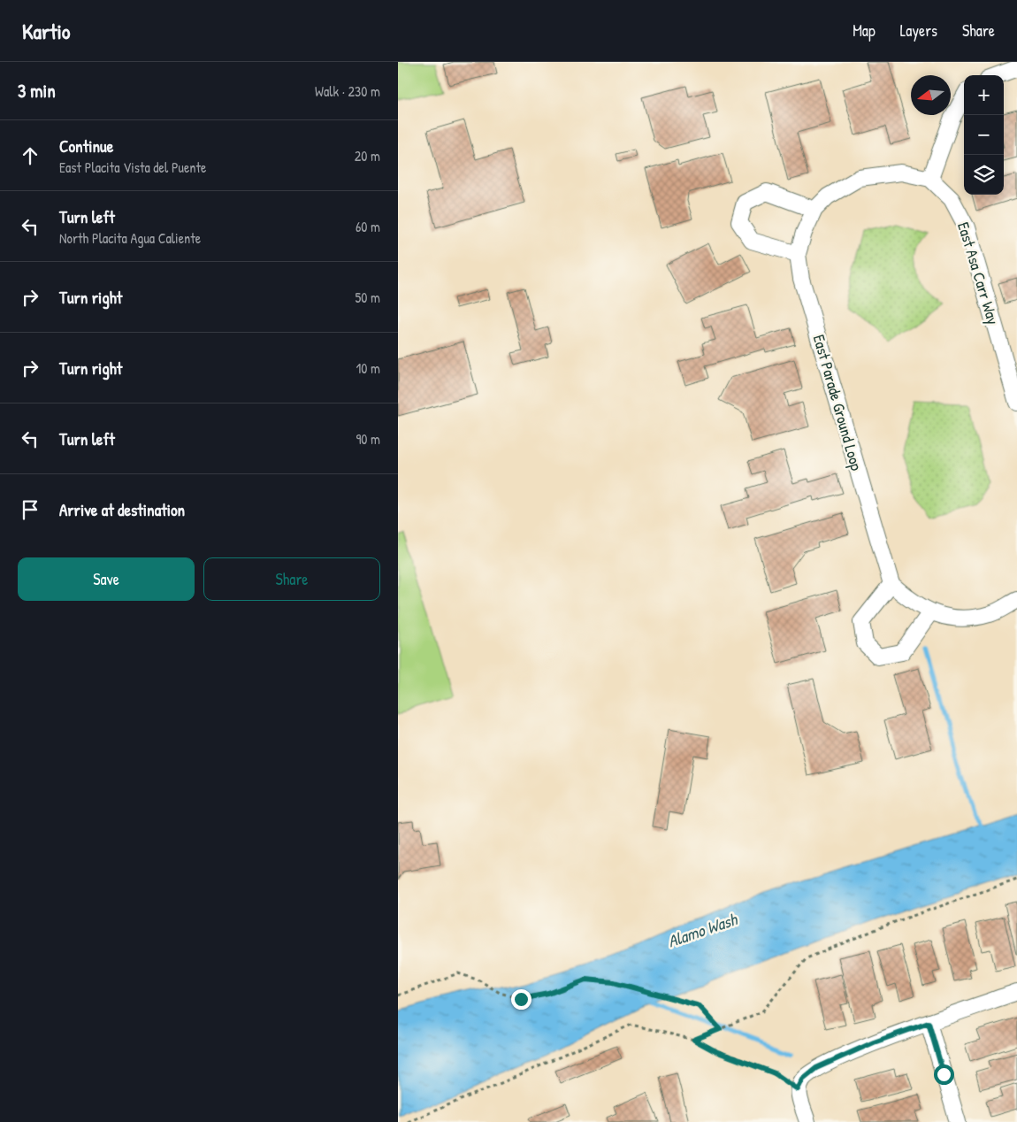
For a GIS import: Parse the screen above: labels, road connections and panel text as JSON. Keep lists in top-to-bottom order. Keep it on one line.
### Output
{"streets":{"street":["East Asa Carr Way","East Parade Ground Loop"]},"crossings":[["East Asa Carr Way","East Parade Ground Loop"]],"water":["Alamo Wash"],"north":"left","page":{"header":"Kartio","nav":["Map","Layers","Share"],"heading":["3 min","Walk · 230 m"],"map_buttons":["+","−"],"list":[["Continue","East Placita Vista del Puente","20 m"],["Turn left","North Placita Agua Caliente","60 m"],["Turn right","50 m"],["Turn right","10 m"],["Turn left","90 m"],"Arrive at destination"],"buttons":["Save","Share"]}}
